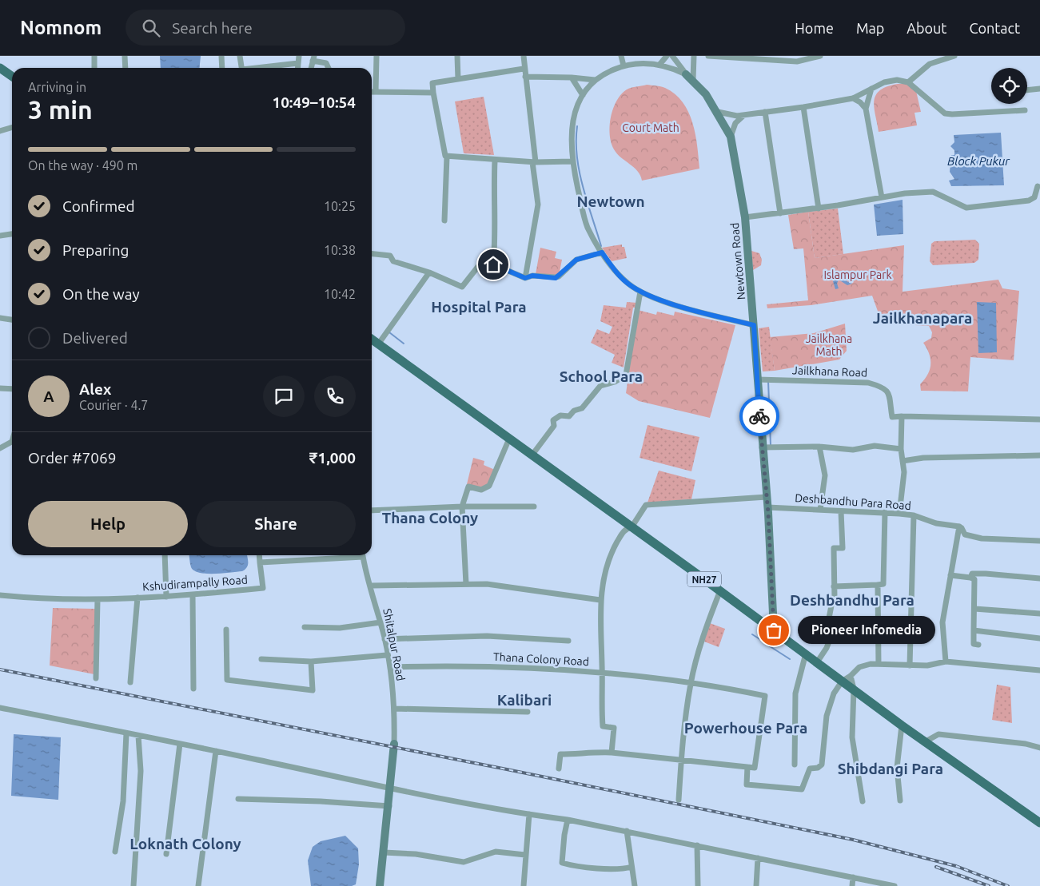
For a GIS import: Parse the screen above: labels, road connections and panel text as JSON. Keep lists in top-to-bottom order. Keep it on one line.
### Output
{"streets":{"main road":["NH27"],"street":["Newtown Road","Jailkhana Road","Deshbandhu Para Road","Kshudirampally Road","Shitalpur Road","Thana Colony Road"]},"crossings":[["Newtown Road","Jailkhana Road"],["Newtown Road","Deshbandhu Para Road"],["Newtown Road","NH27"],["Shitalpur Road","Thana Colony Road"]],"districts":["Newtown","Hospital Para","Jailkhanapara","School Para","Thana Colony","Deshbandhu Para","Kalibari","Powerhouse Para","Shibdangi Para","Loknath Colony"],"water":["Block Pukur"],"parks":["Court Math","Islampur Park","Jailkhana Math"],"places":["Pioneer Infomedia"],"page":{"header":"Nomnom","search":"Search here","nav":["Home","Map","About","Contact"],"heading":["3 min","Arriving in","10:49–10:54"],"panel":["Alex","Courier · 4.7","Order #7069","₹1,000"],"bar":"On the way · 490 m","list":[["Confirmed","10:25"],["Preparing","10:38"],["On the way","10:42"],"Delivered"],"round":"A","buttons":["Help","Share"],"bubble":"Pioneer Infomedia"}}
